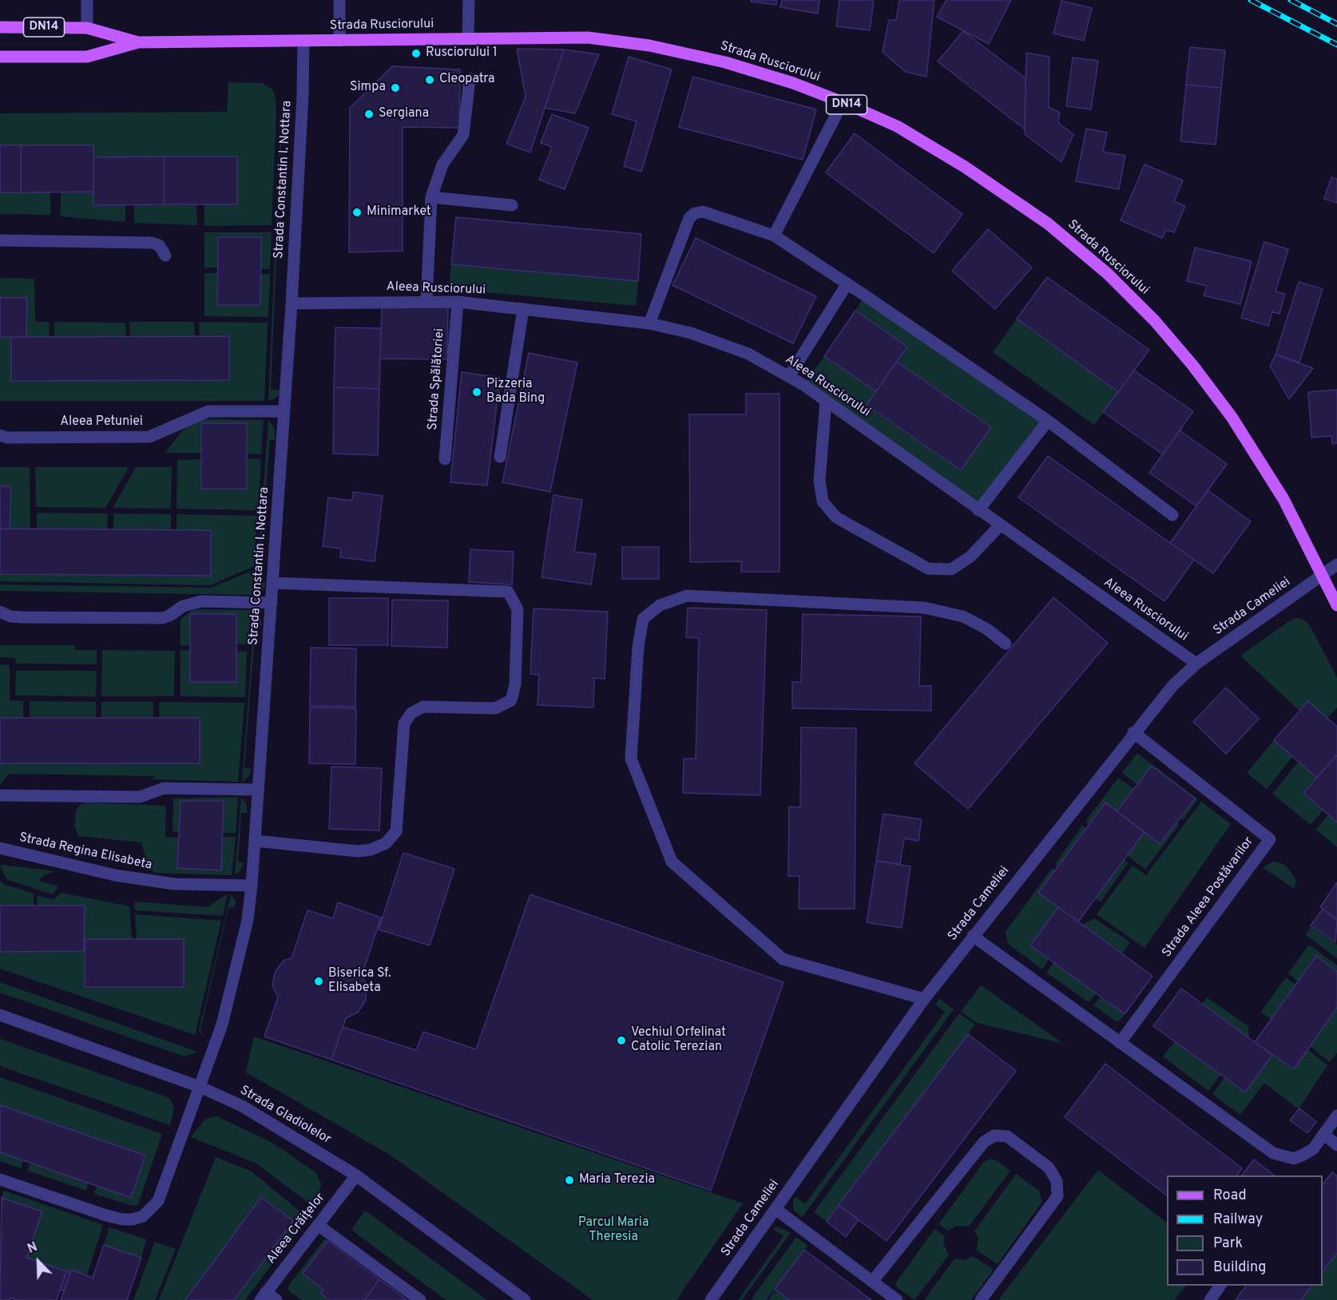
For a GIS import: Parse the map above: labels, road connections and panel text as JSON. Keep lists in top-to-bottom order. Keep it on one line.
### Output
{"streets":{"main road":["Strada Rusciorului","DN14"],"street":["Strada Constantin I. Nottara","Aleea Rusciorului","Strada Spălătoriei","Aleea Petuniei","Strada Cameliei","Strada Regina Elisabeta","Strada Aleea Postăvarilor","Strada Gladiolelor","Aleea Crăițelor"]},"crossings":[["Strada Rusciorului","Strada Constantin I. Nottara"],["Strada Rusciorului","Strada Cameliei"],["Strada Constantin I. Nottara","Aleea Rusciorului"],["Strada Constantin I. Nottara","Aleea Petuniei"],["Strada Constantin I. Nottara","Strada Regina Elisabeta"],["Strada Constantin I. Nottara","Strada Gladiolelor"],["Aleea Rusciorului","Strada Spălătoriei"],["Aleea Rusciorului","Strada Cameliei"],["Strada Cameliei","Strada Aleea Postăvarilor"],["Strada Gladiolelor","Aleea Crăițelor"]],"parks":["Parcul Maria Theresia"],"places":["Rusciorului 1","Cleopatra","Simpa","Sergiana","Minimarket","Pizzeria Bada Bing","Biserica Sf. Elisabeta","Vechiul Orfelinat Catolic Terezian","Maria Terezia"],"legend":["Road","Railway","Park","Building"],"north":"top left"}
